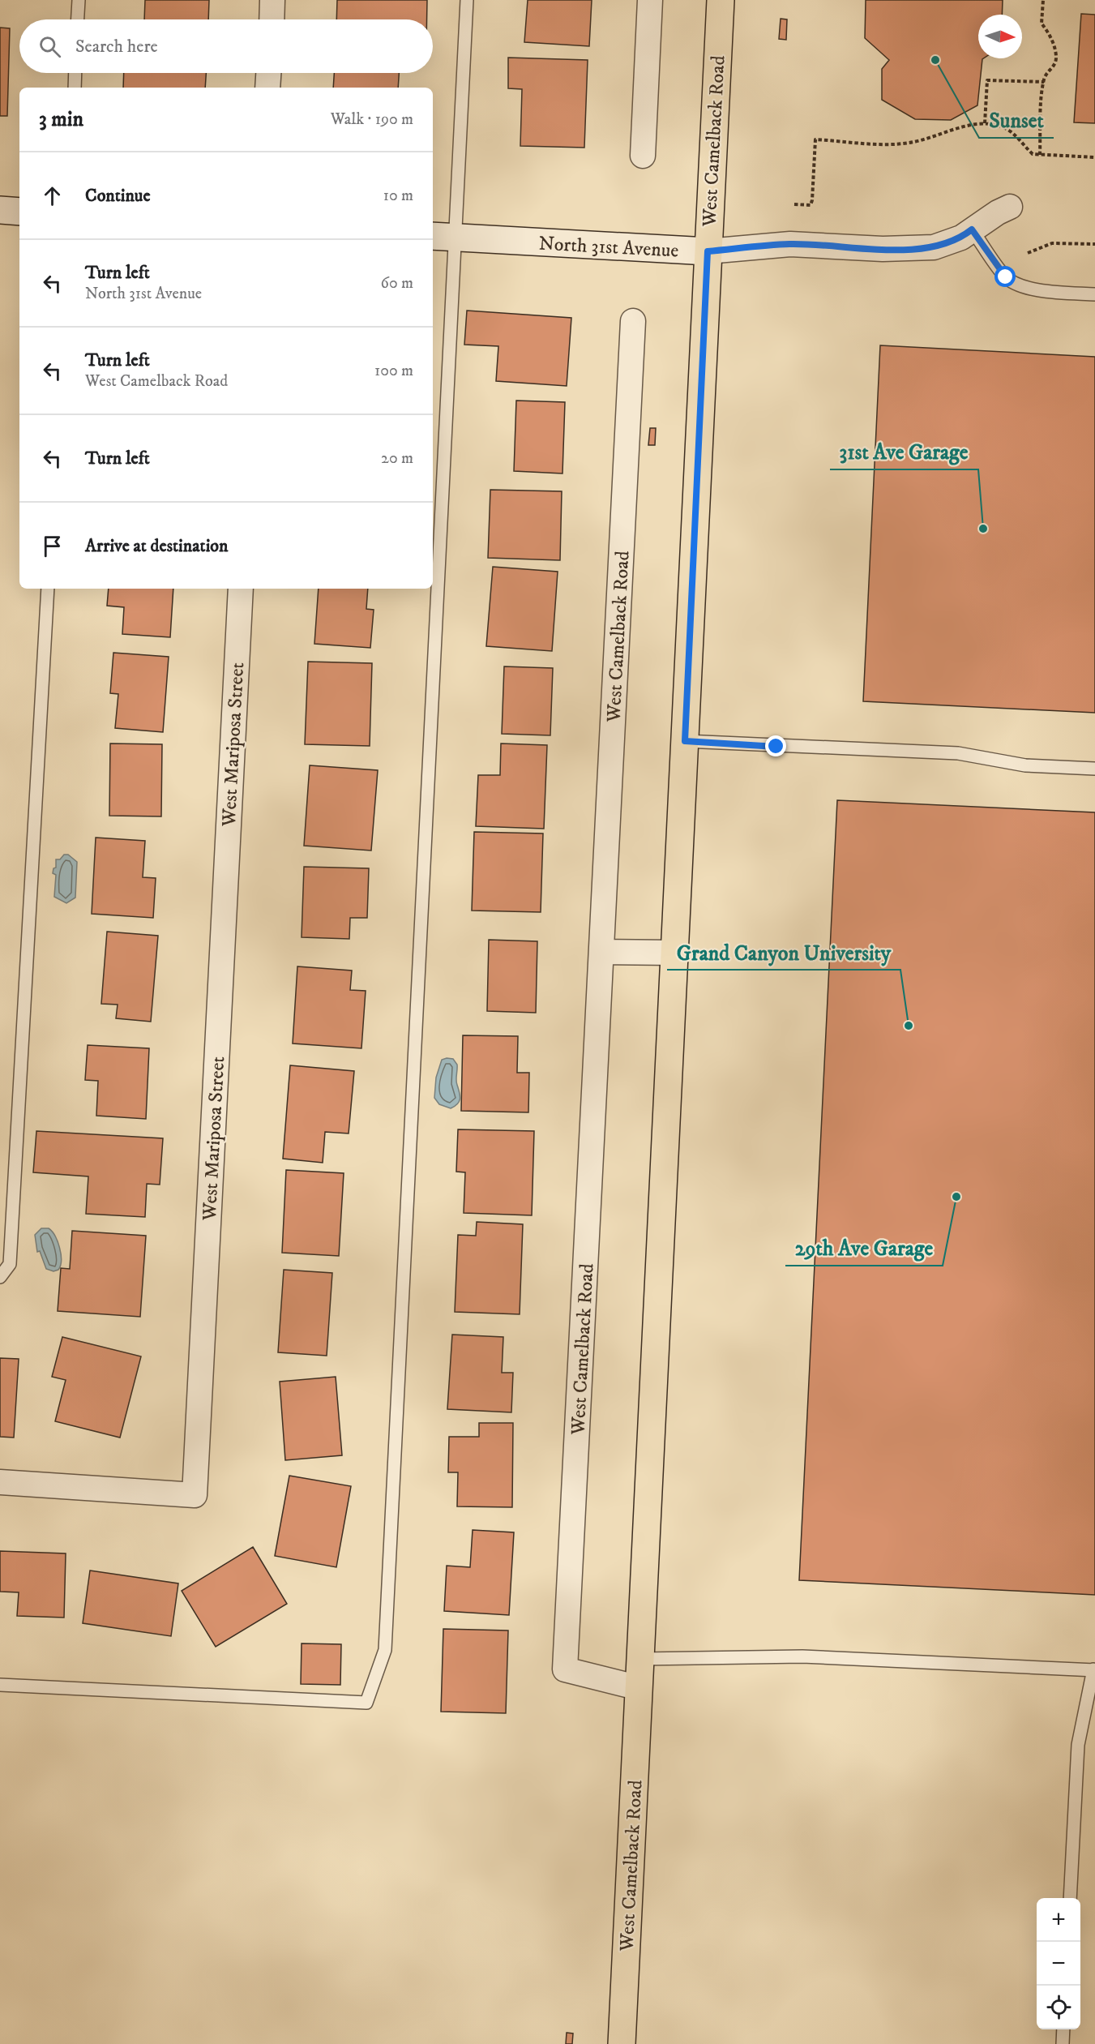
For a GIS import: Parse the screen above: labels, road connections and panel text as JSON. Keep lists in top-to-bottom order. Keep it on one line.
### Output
{"streets":{"main road":["West Camelback Road"],"street":["North 31st Avenue","West Mariposa Street"]},"crossings":[["West Camelback Road","North 31st Avenue"]],"places":["Sunset","31st Ave Garage","Grand Canyon University","29th Ave Garage"],"north":"right","page":{"search":"Search here","heading":["3 min","Walk · 190 m"],"list":[["Continue","10 m"],["Turn left","North 31st Avenue","60 m"],["Turn left","West Camelback Road","100 m"],["Turn left","20 m"],"Arrive at destination"],"map_buttons":["+","−"]}}
